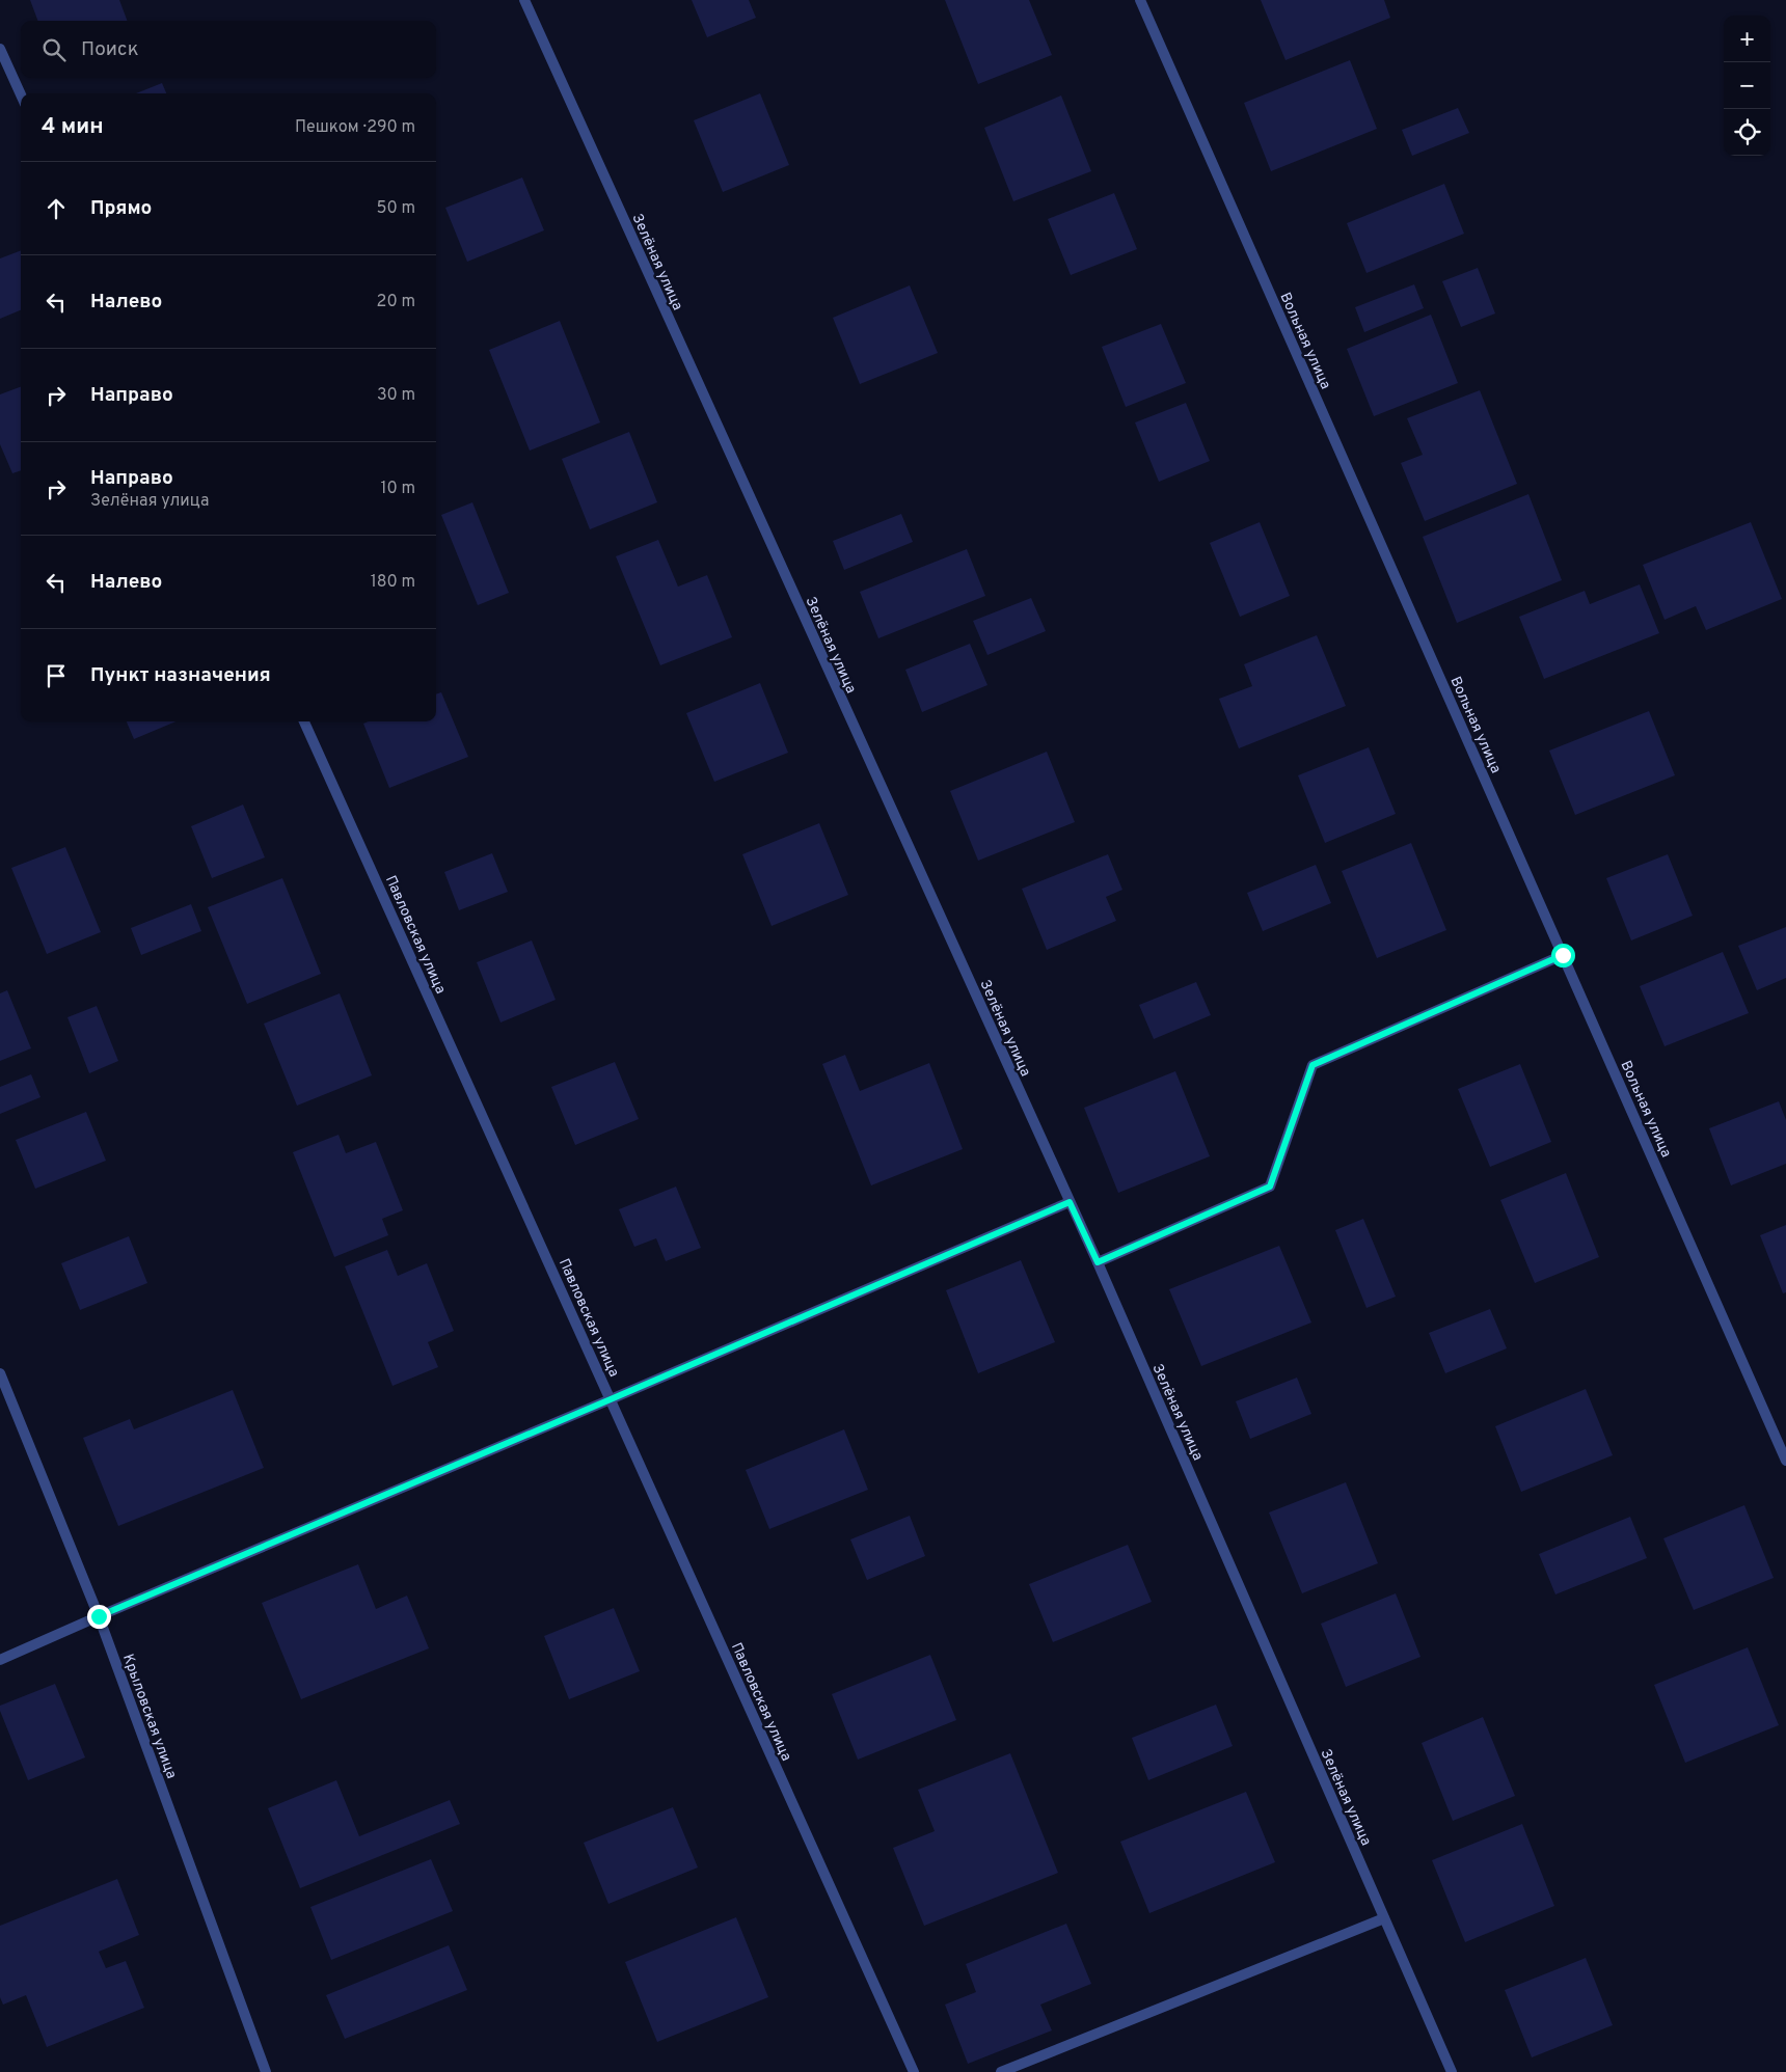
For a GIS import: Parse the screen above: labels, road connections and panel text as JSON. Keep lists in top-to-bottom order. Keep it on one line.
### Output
{"streets":{"street":["Зелёная улица","Вольная улица","Павловская улица","Крыловская улица"]},"page":{"map_buttons":["+","−"],"search":"Поиск","heading":["4 мин","Пешком · 290 m"],"list":[["Прямо","50 m"],["Налево","20 m"],["Направо","30 m"],["Направо","Зелёная улица","10 m"],["Налево","180 m"],"Пункт назначения"]}}
